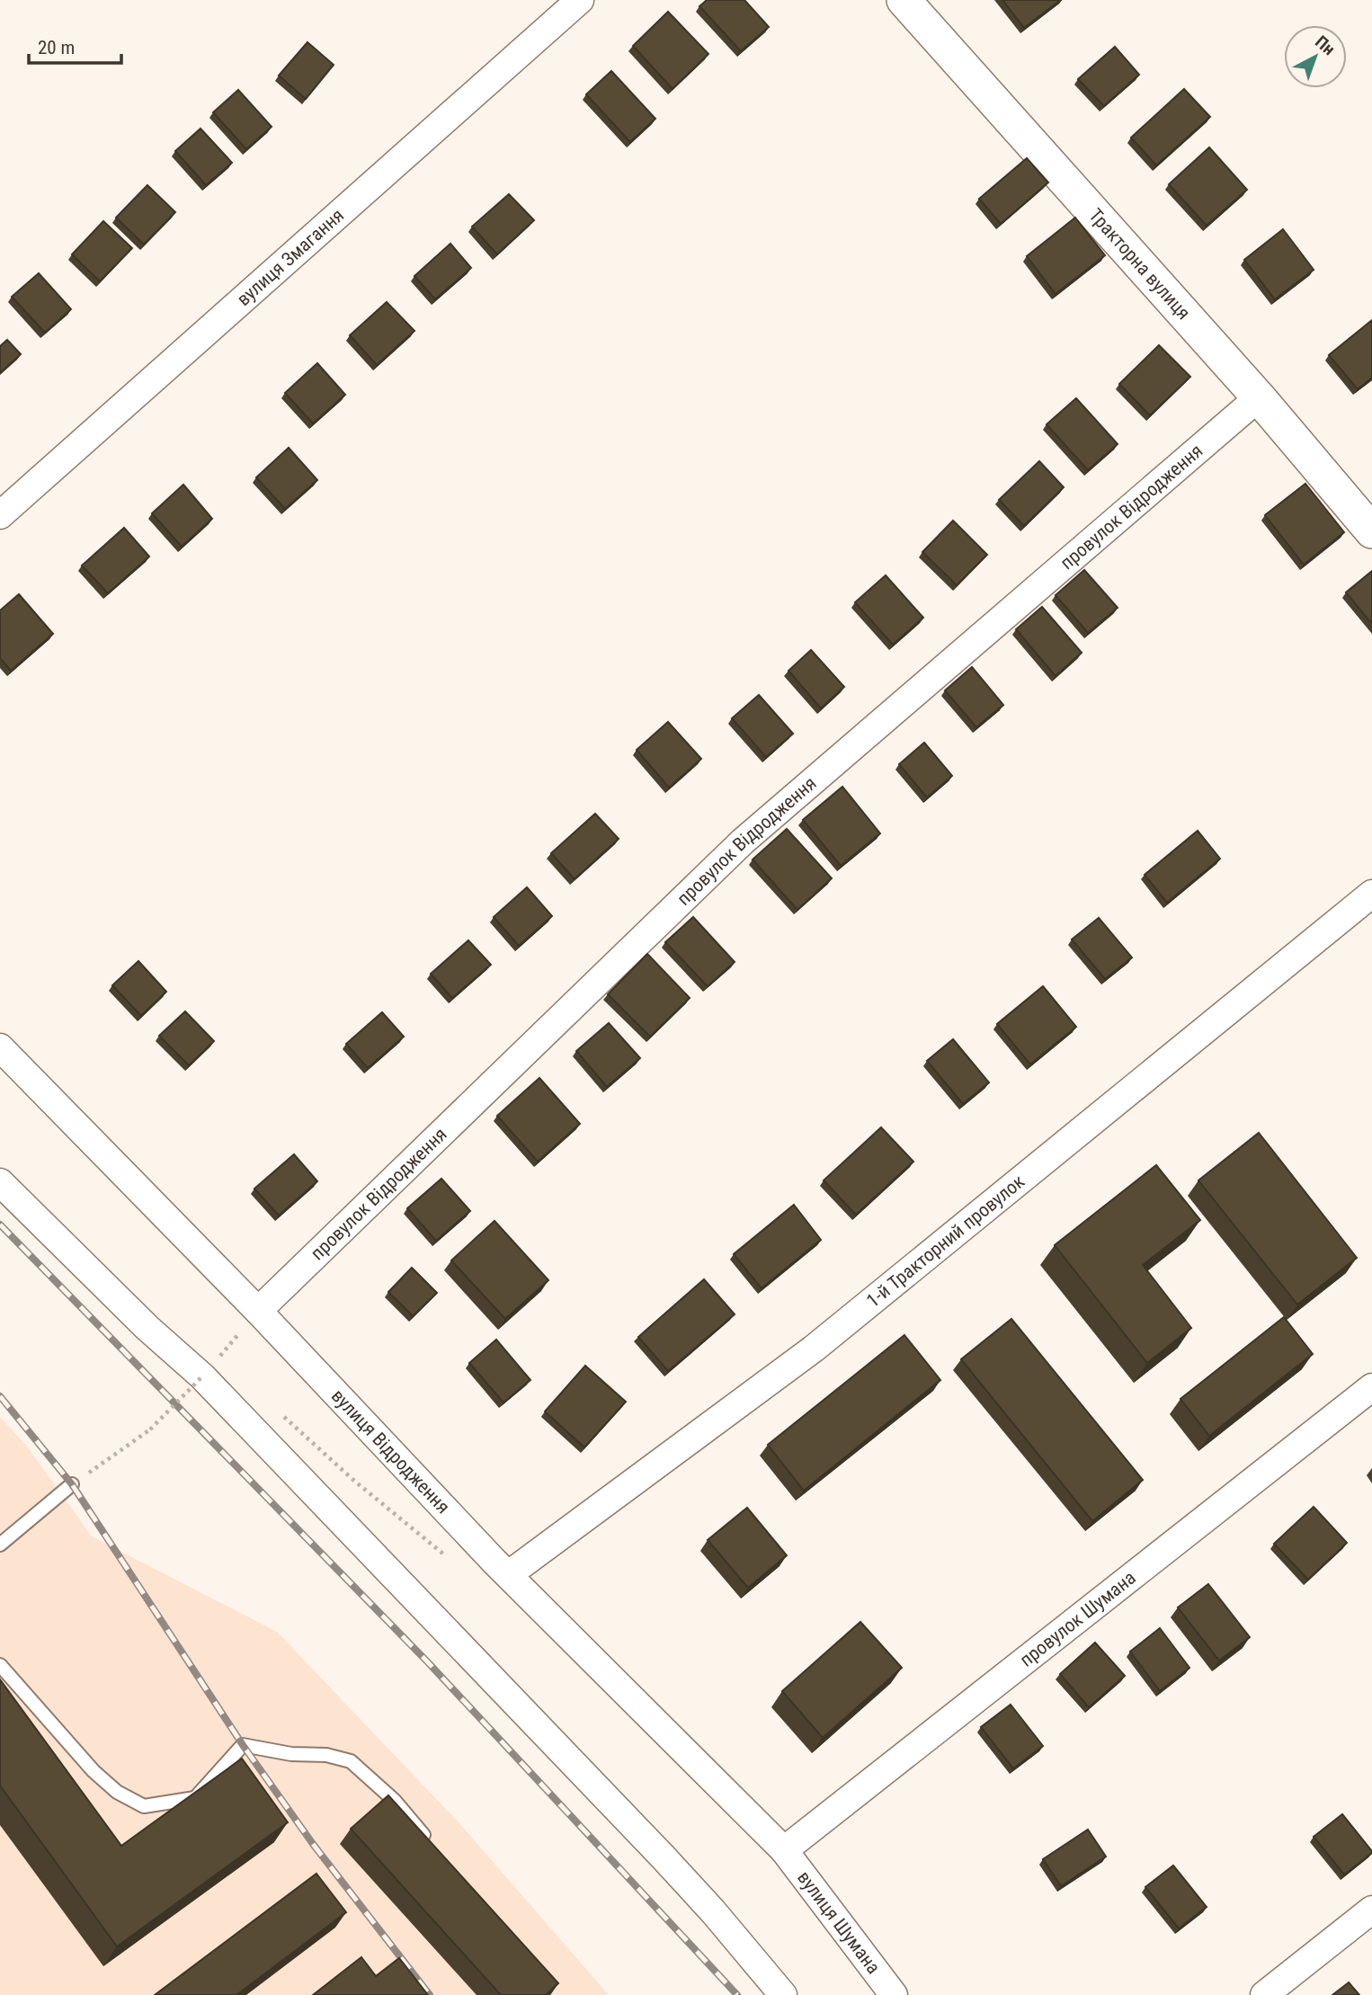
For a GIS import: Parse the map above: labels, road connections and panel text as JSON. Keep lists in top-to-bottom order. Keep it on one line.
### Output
{"streets":{"street":["вулиця Змагання","Тракторна вулиця","провулок Відродження","1-й Тракторний провулок","вулиця Відродження","провулок Шумана","вулиця Шумана"]},"crossings":[["Тракторна вулиця","провулок Відродження"],["провулок Відродження","вулиця Відродження"],["1-й Тракторний провулок","вулиця Відродження"],["вулиця Відродження","провулок Шумана"],["вулиця Відродження","вулиця Шумана"],["провулок Шумана","вулиця Шумана"]],"scale_bar":"20 m","north":"top right"}
